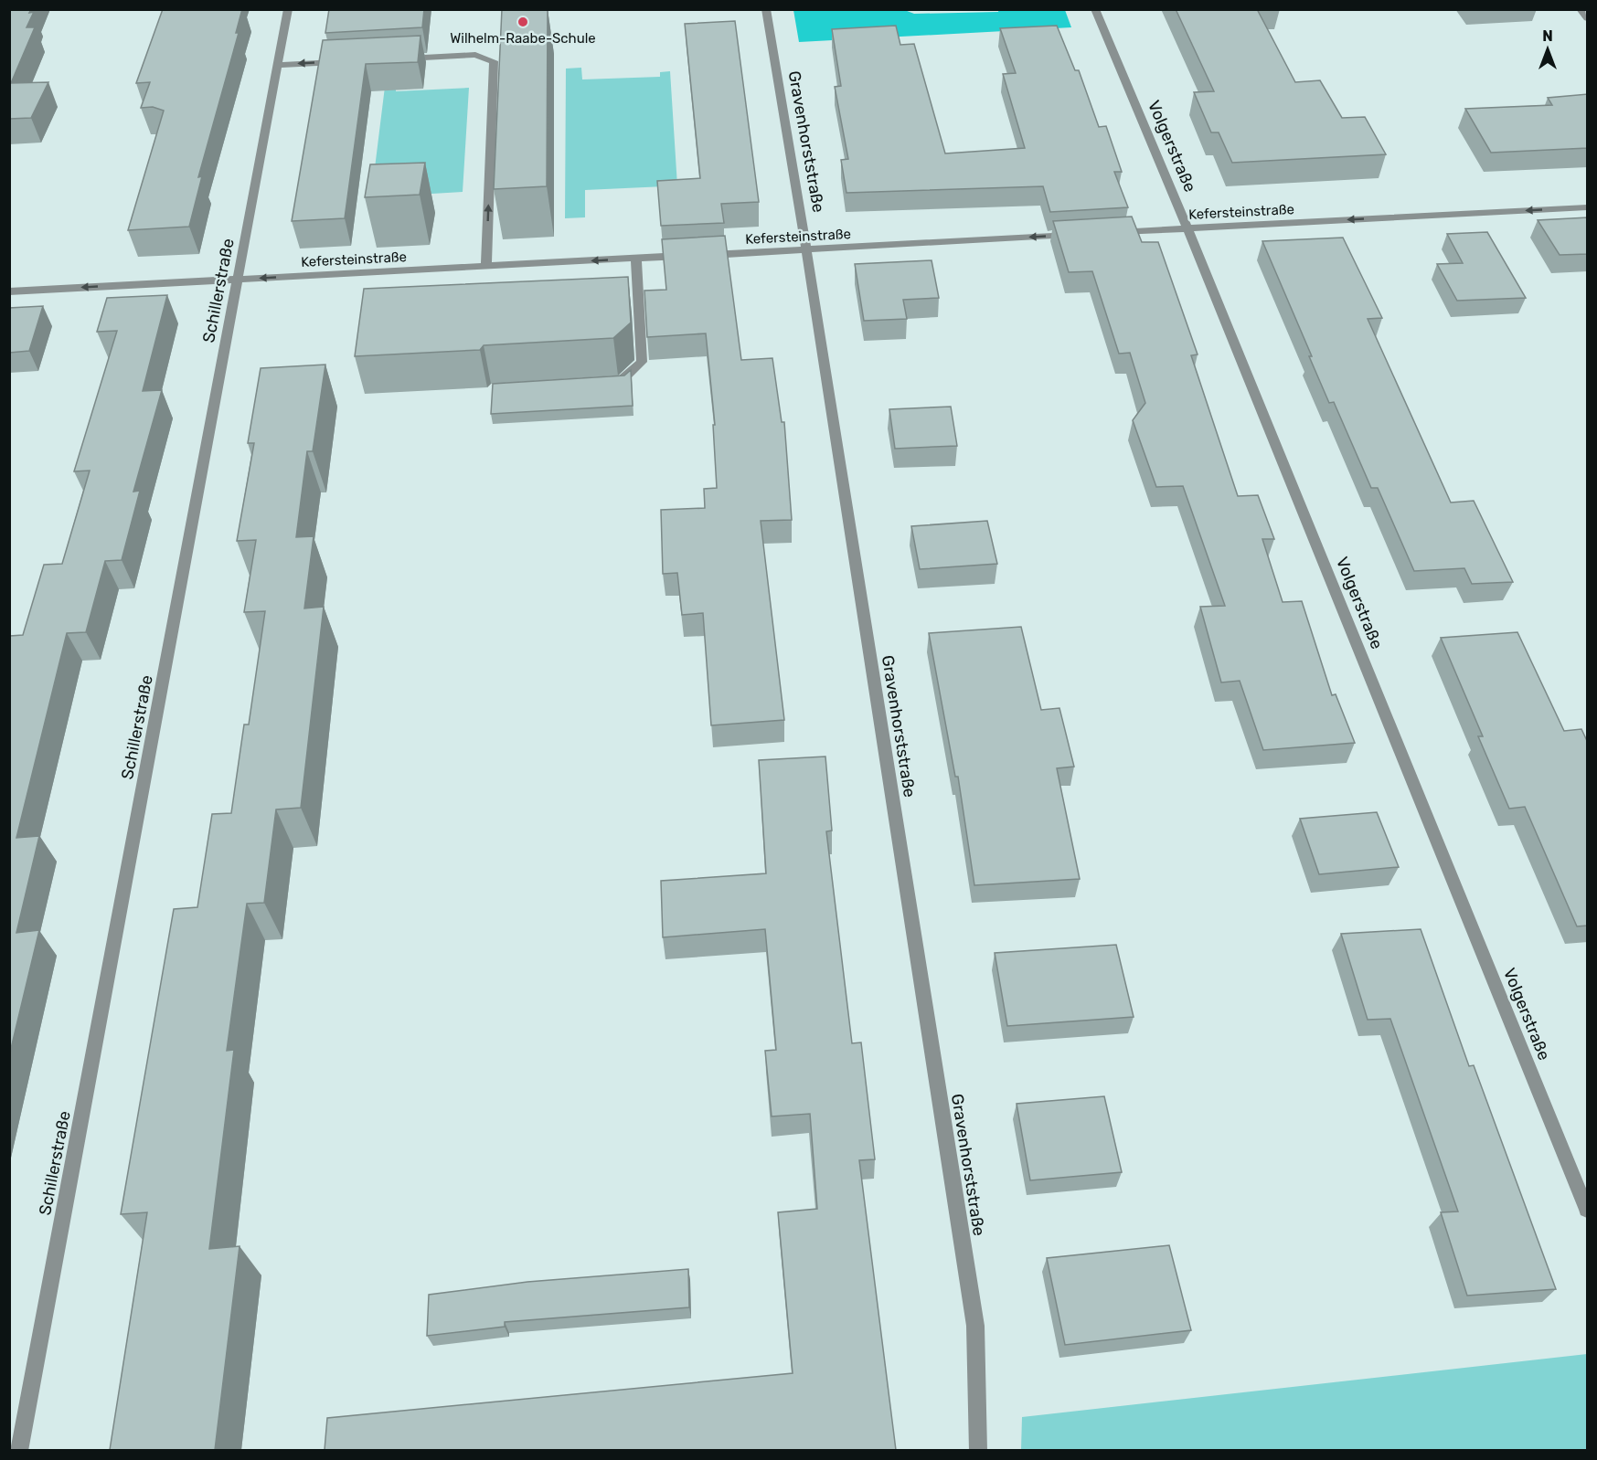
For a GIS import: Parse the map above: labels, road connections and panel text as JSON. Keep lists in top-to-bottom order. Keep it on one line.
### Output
{"streets":{"street":["Gravenhorststraße","Volgerstraße","Kefersteinstraße","Schillerstraße"]},"crossings":[["Gravenhorststraße","Kefersteinstraße"],["Volgerstraße","Kefersteinstraße"],["Kefersteinstraße","Schillerstraße"]],"one_way":["Kefersteinstraße"],"places":["Wilhelm-Raabe-Schule"],"north":"top"}
